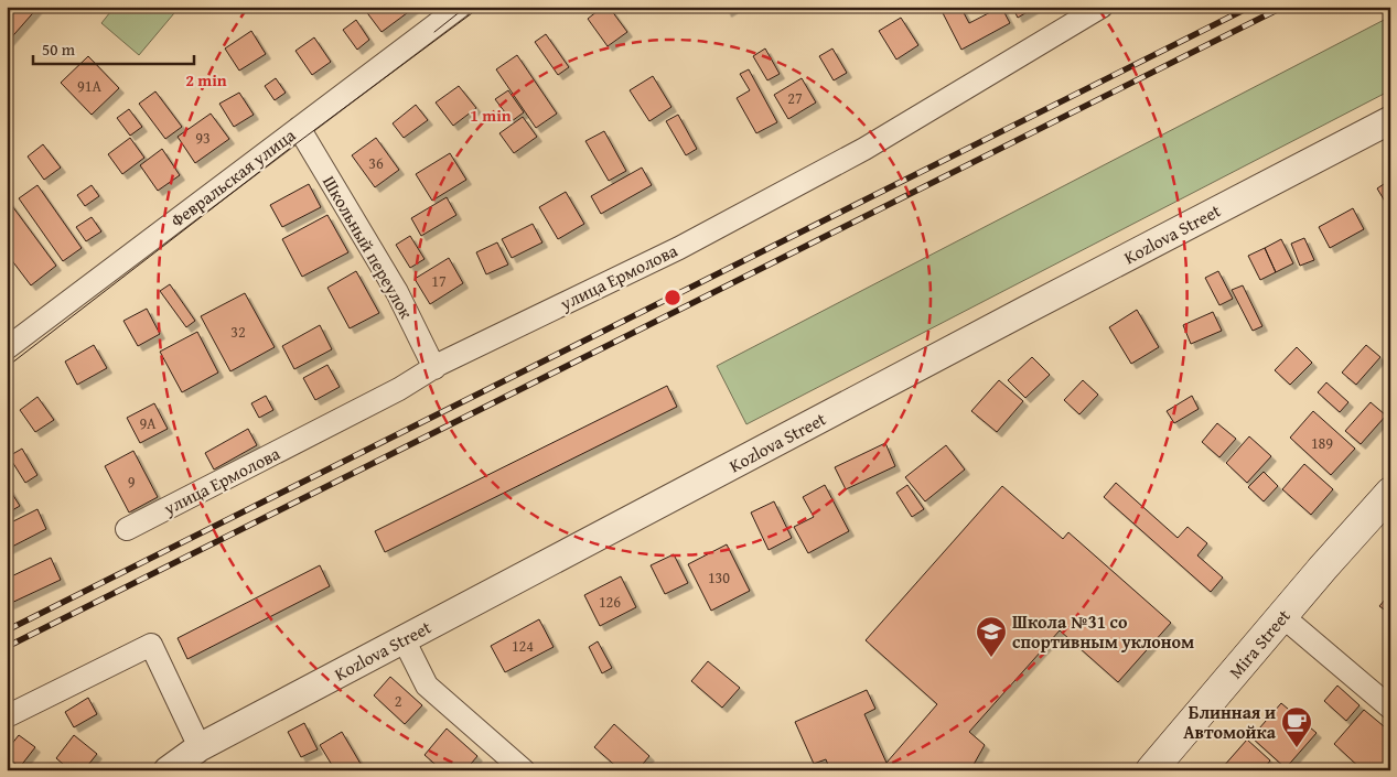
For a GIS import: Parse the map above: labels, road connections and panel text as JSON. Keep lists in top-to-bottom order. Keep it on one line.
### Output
{"streets":{"main road":["Mira Street"],"street":["Февральская улица","Kozlova Street","Школьный переулок","улица Ермолова"]},"crossings":[["Февральская улица","Школьный переулок"],["Школьный переулок","улица Ермолова"]],"places":{"school or university":["Школа №31 со спортивным уклоном"],"cafe":["Блинная и Автомойка"]},"house_numbers":["91А","27","93","36","17","32","9А","189","9","130","126","124","2"],"scale_bar":"50 m","rings":["2 min","1 min"]}
